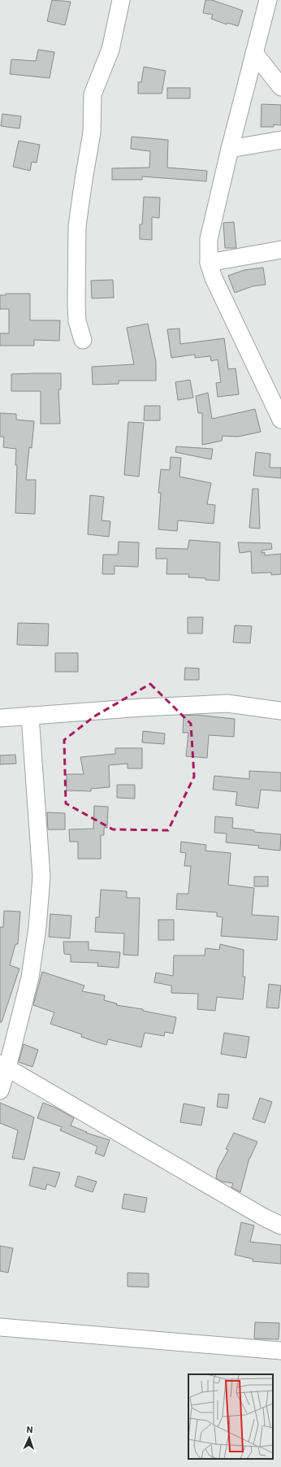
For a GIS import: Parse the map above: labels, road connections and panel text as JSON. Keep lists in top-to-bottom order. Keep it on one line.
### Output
{"north":"top"}
